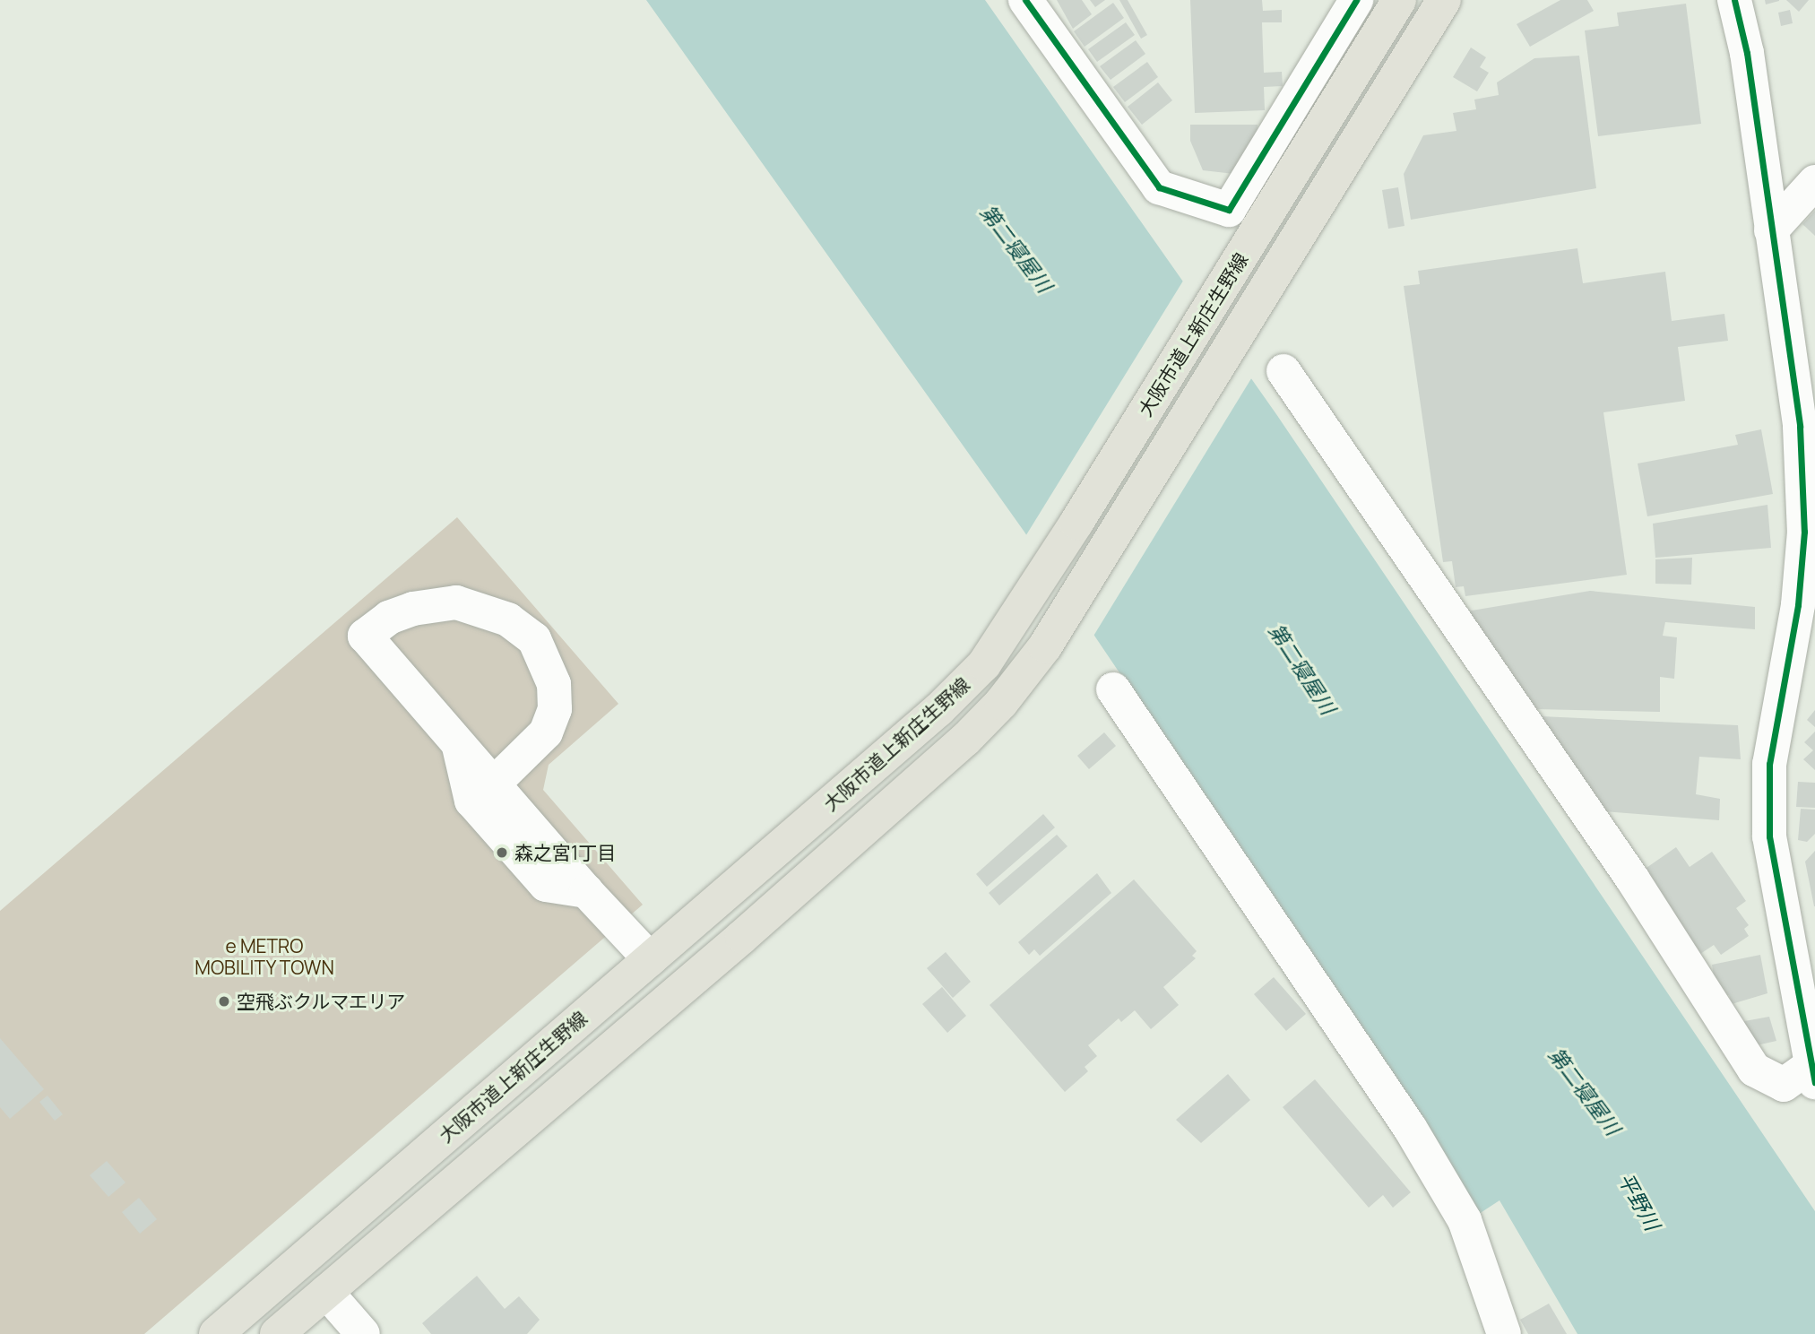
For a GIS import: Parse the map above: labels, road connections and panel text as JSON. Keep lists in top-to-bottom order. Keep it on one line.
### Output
{"streets":{"main road":["大阪市道上新庄生野線"]},"water":["第二寝屋川","平野川"],"parks":["e METRO MOBILITY TOWN"],"places":["森之宮1丁目","空飛ぶクルマエリア"]}
